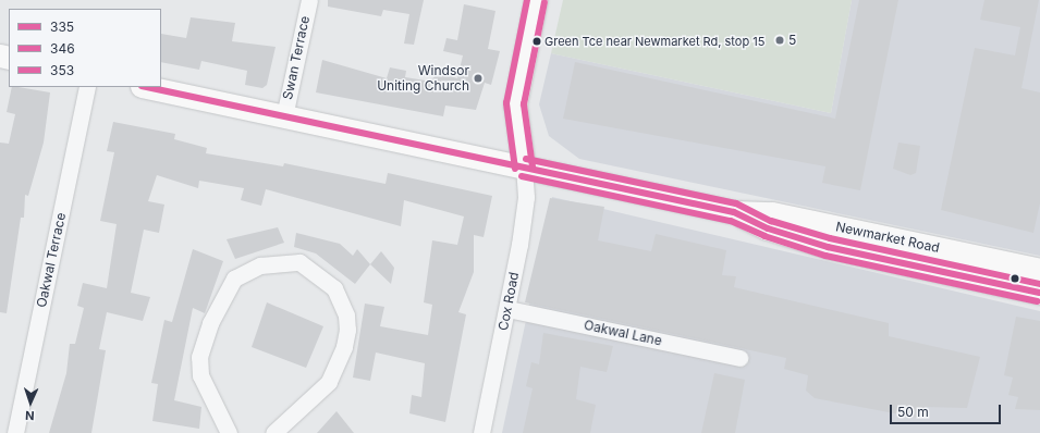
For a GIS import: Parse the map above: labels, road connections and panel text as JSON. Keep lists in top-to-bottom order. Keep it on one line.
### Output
{"streets":{"main road":["Newmarket Road"],"street":["Swan Terrace","Oakwal Terrace","Cox Road","Oakwal Lane"]},"crossings":[["Swan Terrace","Newmarket Road"],["Newmarket Road","Cox Road"],["Cox Road","Oakwal Lane"]],"places":["5","Green Tce near Newmarket Rd, stop 15","Windsor Uniting Church"],"lines":["transit line 353","transit line 346","transit line 335"],"legend":["335","346","353"],"scale_bar":"50 m","north":"bottom"}
